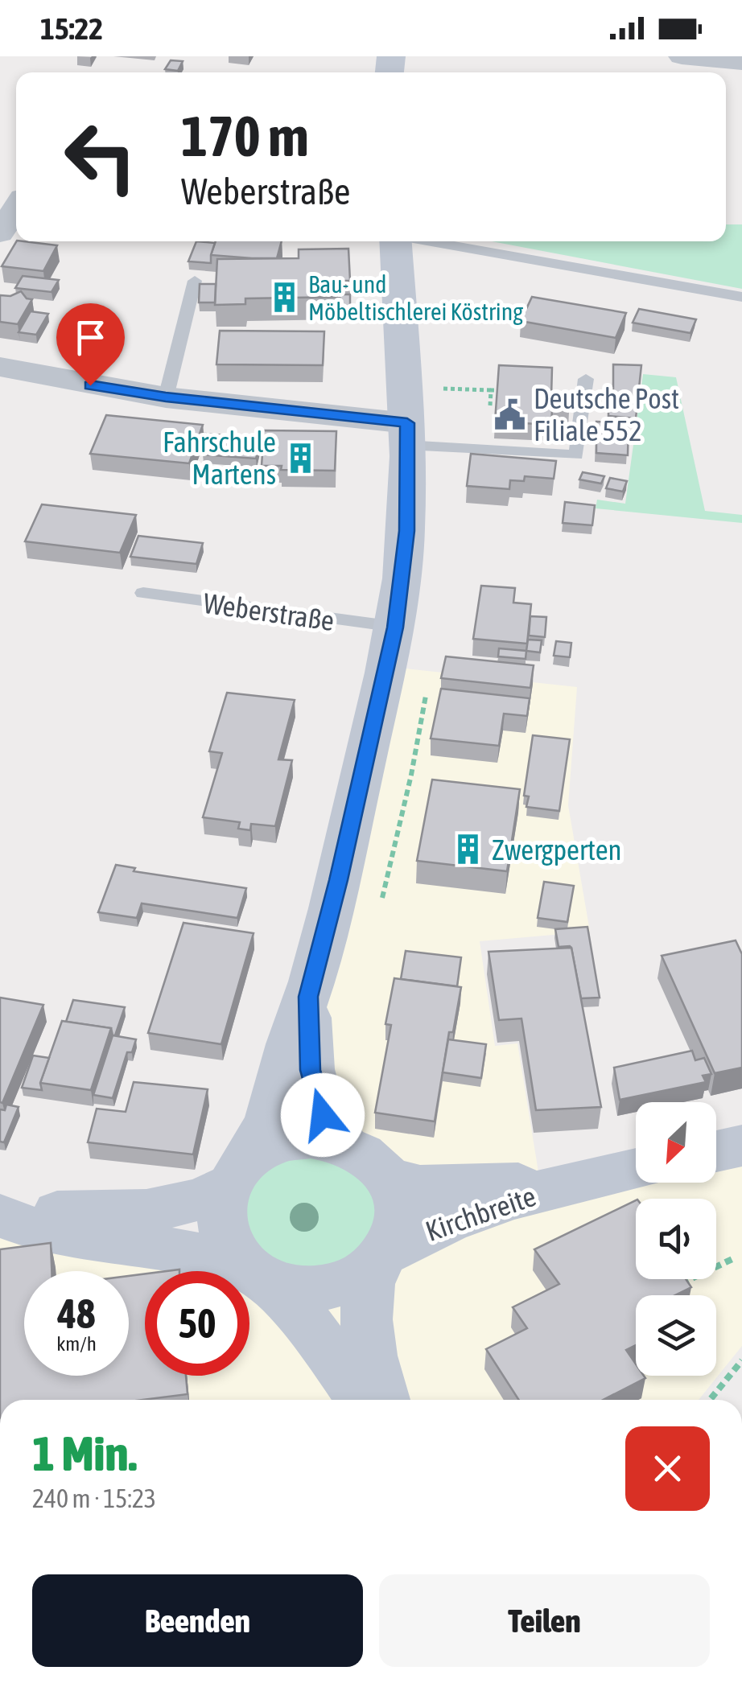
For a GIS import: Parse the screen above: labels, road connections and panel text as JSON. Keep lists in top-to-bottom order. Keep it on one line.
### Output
{"streets":{"main road":["Kirchbreite"],"lane":["Weberstraße"]},"places":{"building":["Bau- und Möbeltischlerei Köstring","Fahrschule Martens","Zwergperten"],"public building":["Deutsche Post Filiale 552"]},"north":"bottom left","page":{"status":"15:22","turn":["170 m","Weberstraße"],"speed":"48 km/h","limit":"50","heading":["1 Min.","240 m · 15:23"],"buttons":["Beenden","Teilen"]}}
